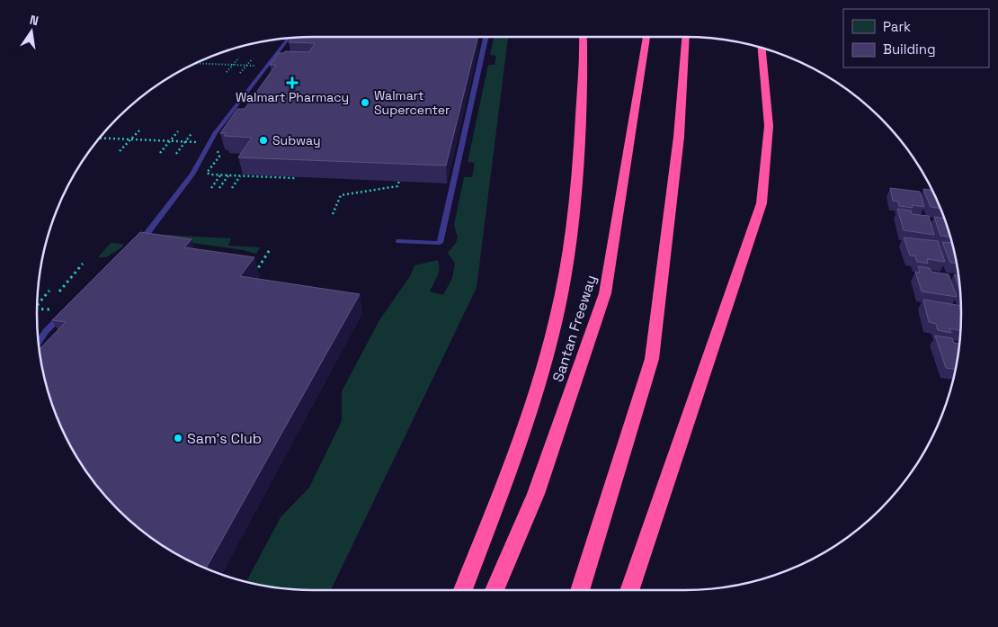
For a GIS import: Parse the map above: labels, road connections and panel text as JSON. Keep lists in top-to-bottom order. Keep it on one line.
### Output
{"streets":{"highway":["Santan Freeway"]},"places":{"health":["Walmart Pharmacy"],"other":["Walmart Supercenter","Subway","Sam's Club"]},"legend":["Park","Building"],"north":"top"}
